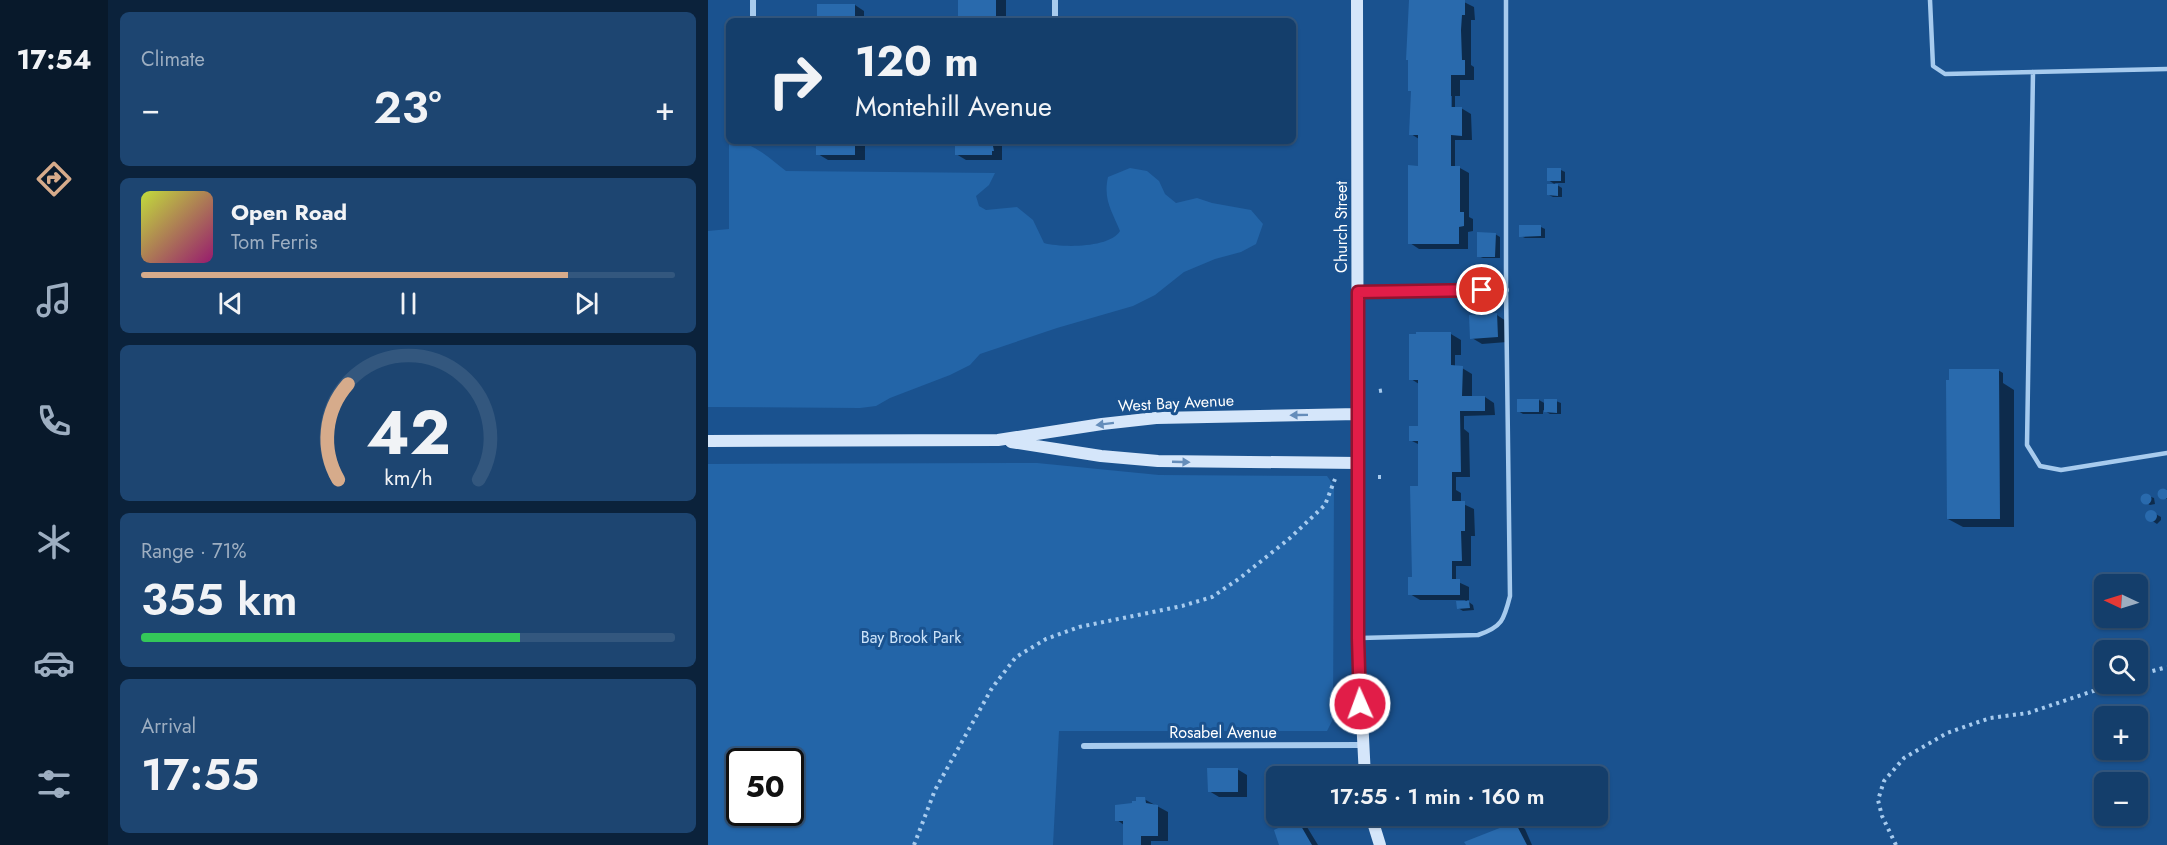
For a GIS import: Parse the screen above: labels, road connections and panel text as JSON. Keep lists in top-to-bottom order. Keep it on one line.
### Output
{"streets":{"street":["Church Street","West Bay Avenue","Rosabel Avenue"]},"crossings":[["Church Street","West Bay Avenue"],["Church Street","Rosabel Avenue"]],"parks":["Bay Brook Park"],"north":"left","page":{"tabs":"17:54","tile":["Climate",["Range · 71%","355 km"],["Arrival","17:55"]],"turn":["120 m","Montehill Avenue"],"heat":["−","23°","+"],"song":["Open Road","Tom Ferris"],"map_buttons":["+","−"],"limit":"50","trip":"17:55 · 1 min · 160 m","gauge":["42","km/h"]}}
